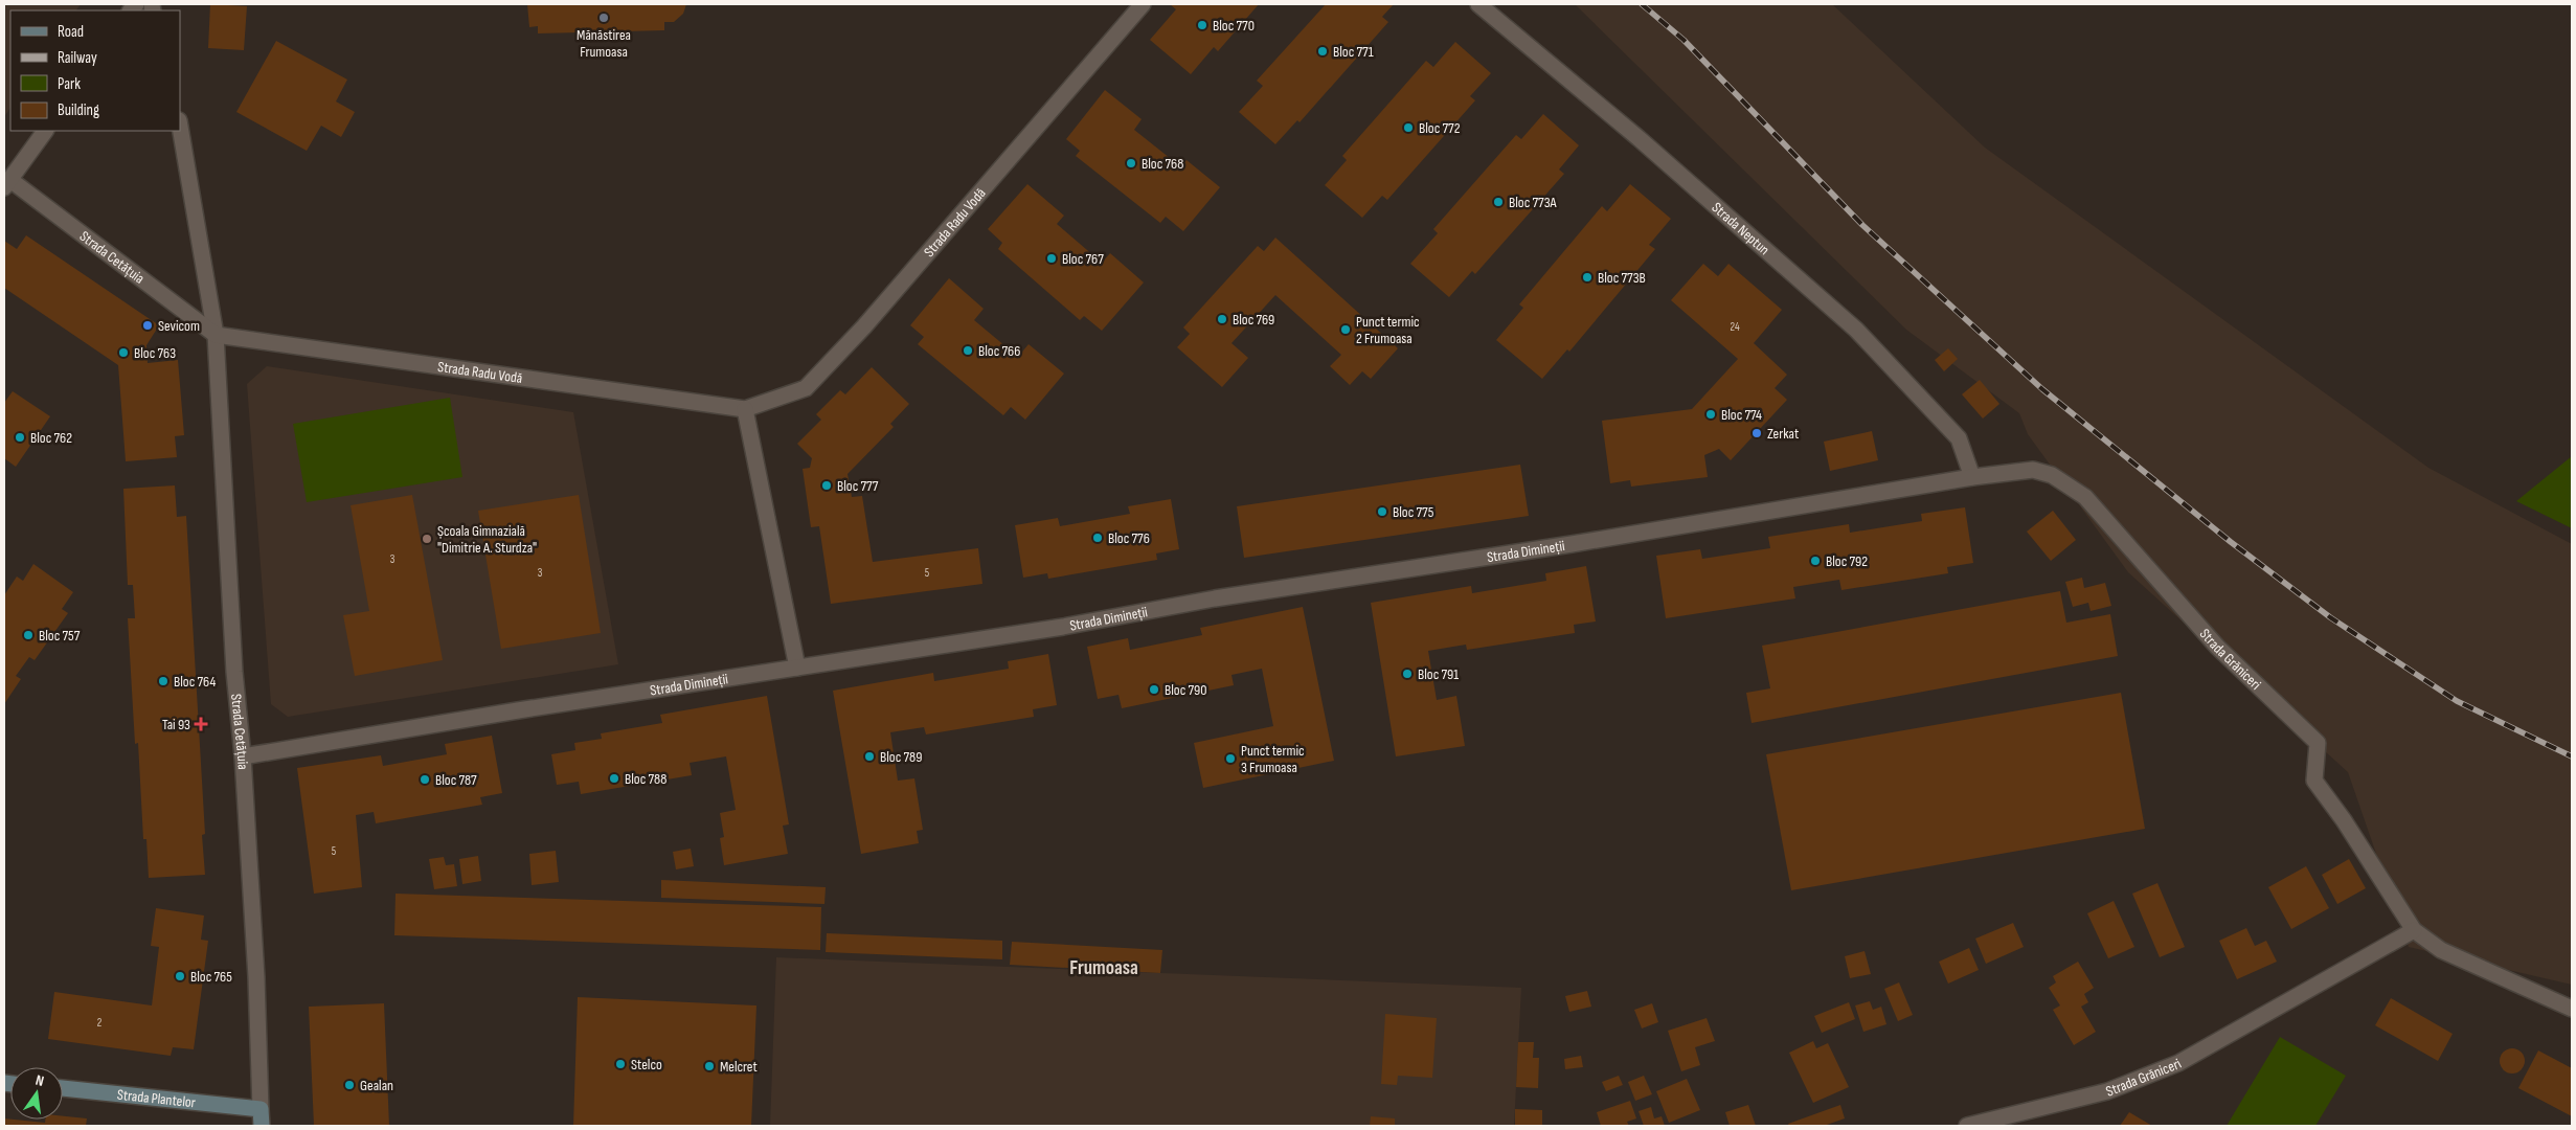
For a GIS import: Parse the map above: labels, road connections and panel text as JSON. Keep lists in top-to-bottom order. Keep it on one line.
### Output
{"streets":{"street":["Strada Radu Vodă","Strada Neptun","Strada Cetățuia","Strada Dimineții","Strada Grăniceri","Strada Plantelor"]},"crossings":[["Strada Radu Vodă","Strada Cetățuia"],["Strada Neptun","Strada Dimineții"],["Strada Neptun","Strada Grăniceri"],["Strada Cetățuia","Strada Dimineții"],["Strada Cetățuia","Strada Plantelor"],["Strada Dimineții","Strada Grăniceri"]],"districts":["Frumoasa"],"places":{"other":["Mănăstirea Frumoasa","Bloc 770","Bloc 771","Bloc 772","Bloc 768","Bloc 773A","Bloc 767","Bloc 773B","Bloc 769","Sevicom","Punct termic 2 Frumoasa","Bloc 766","Bloc 763","Bloc 774","Zerkat","Bloc 762","Bloc 777","Bloc 775","Bloc 776","Școala Gimnazială \"Dimitrie A. Sturdza\"","Bloc 792","Bloc 757","Bloc 791","Bloc 764","Bloc 790","Bloc 789","Punct termic 3 Frumoasa","Bloc 788","Bloc 787","Bloc 765","Stelco","Melcret","Gealan"],"health":["Tai 93"]},"house_numbers":["24","3","3","5","5","2"],"legend":["Road","Railway","Park","Building"],"north":"top"}
